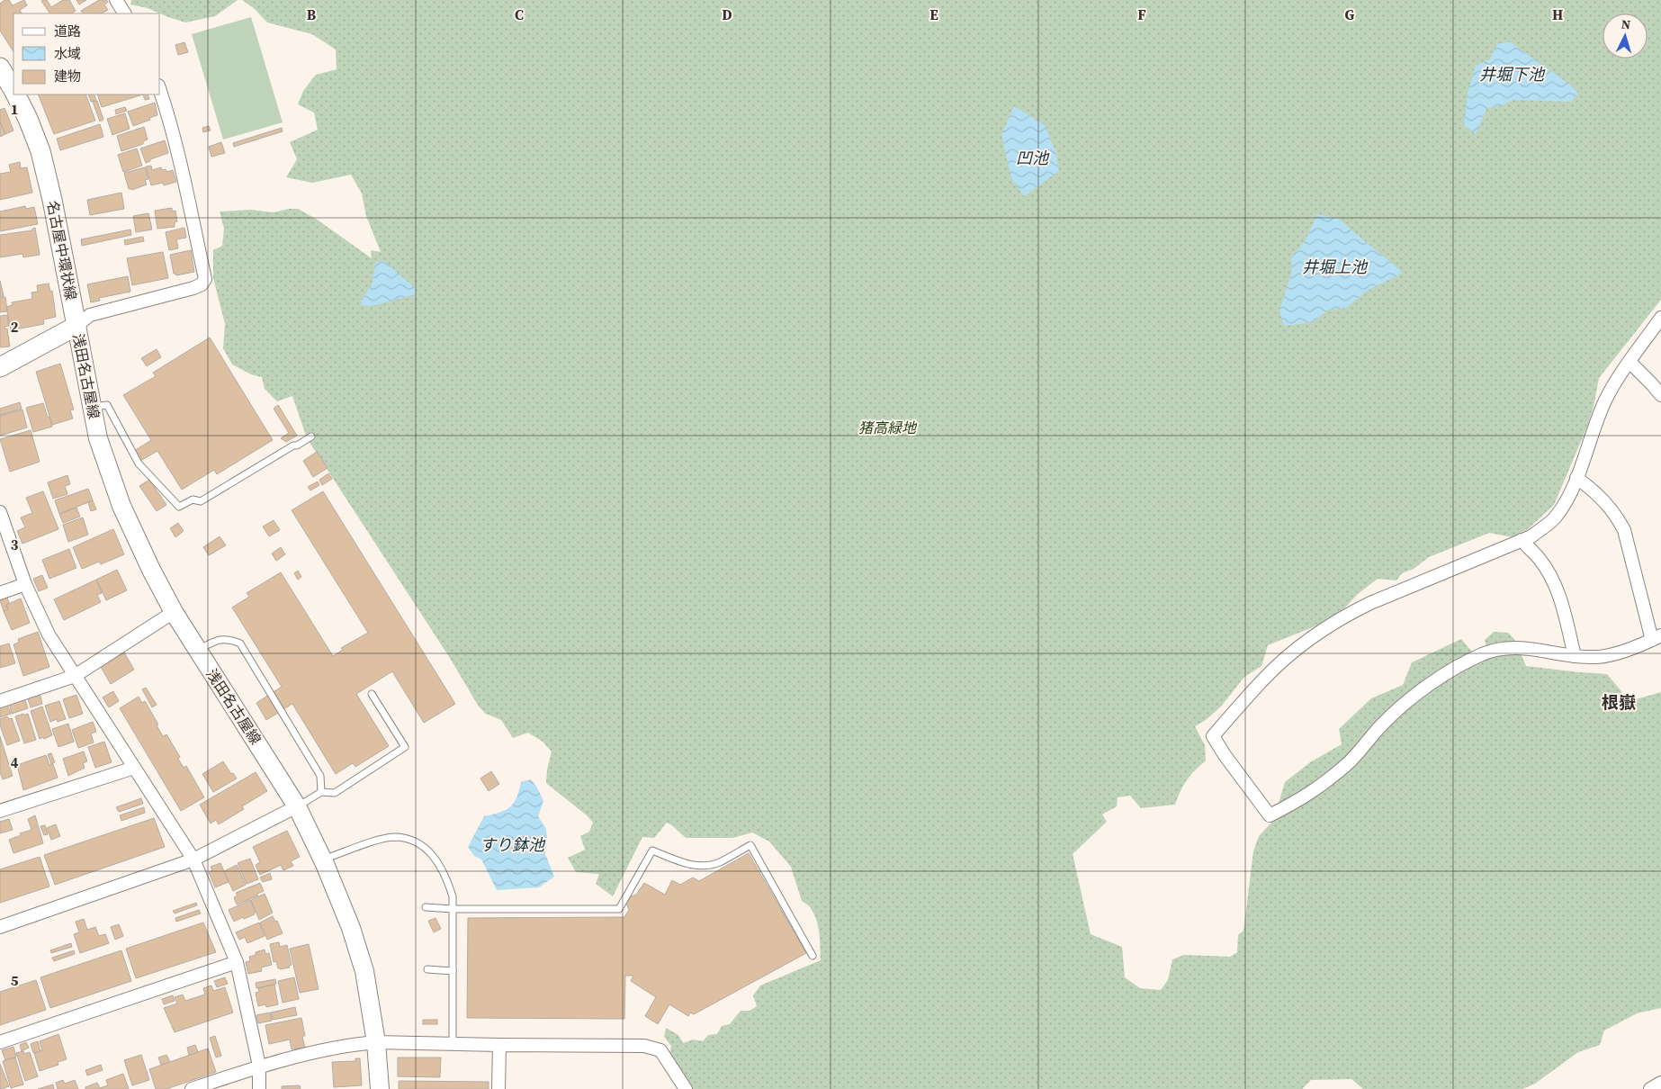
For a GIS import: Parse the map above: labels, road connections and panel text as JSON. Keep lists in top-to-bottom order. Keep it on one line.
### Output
{"streets":{"main road":["名古屋中環状線","浅田名古屋線"]},"crossings":[["名古屋中環状線","浅田名古屋線"]],"districts":["根嶽"],"water":["井堀下池","凹池","井堀上池","すり鉢池"],"parks":["猪高緑地"],"legend":["道路","水域","建物"],"north":"top","grid":{"columns":["B","C","D","E","F","G","H"],"rows":["1","2","3","4","5"]}}
